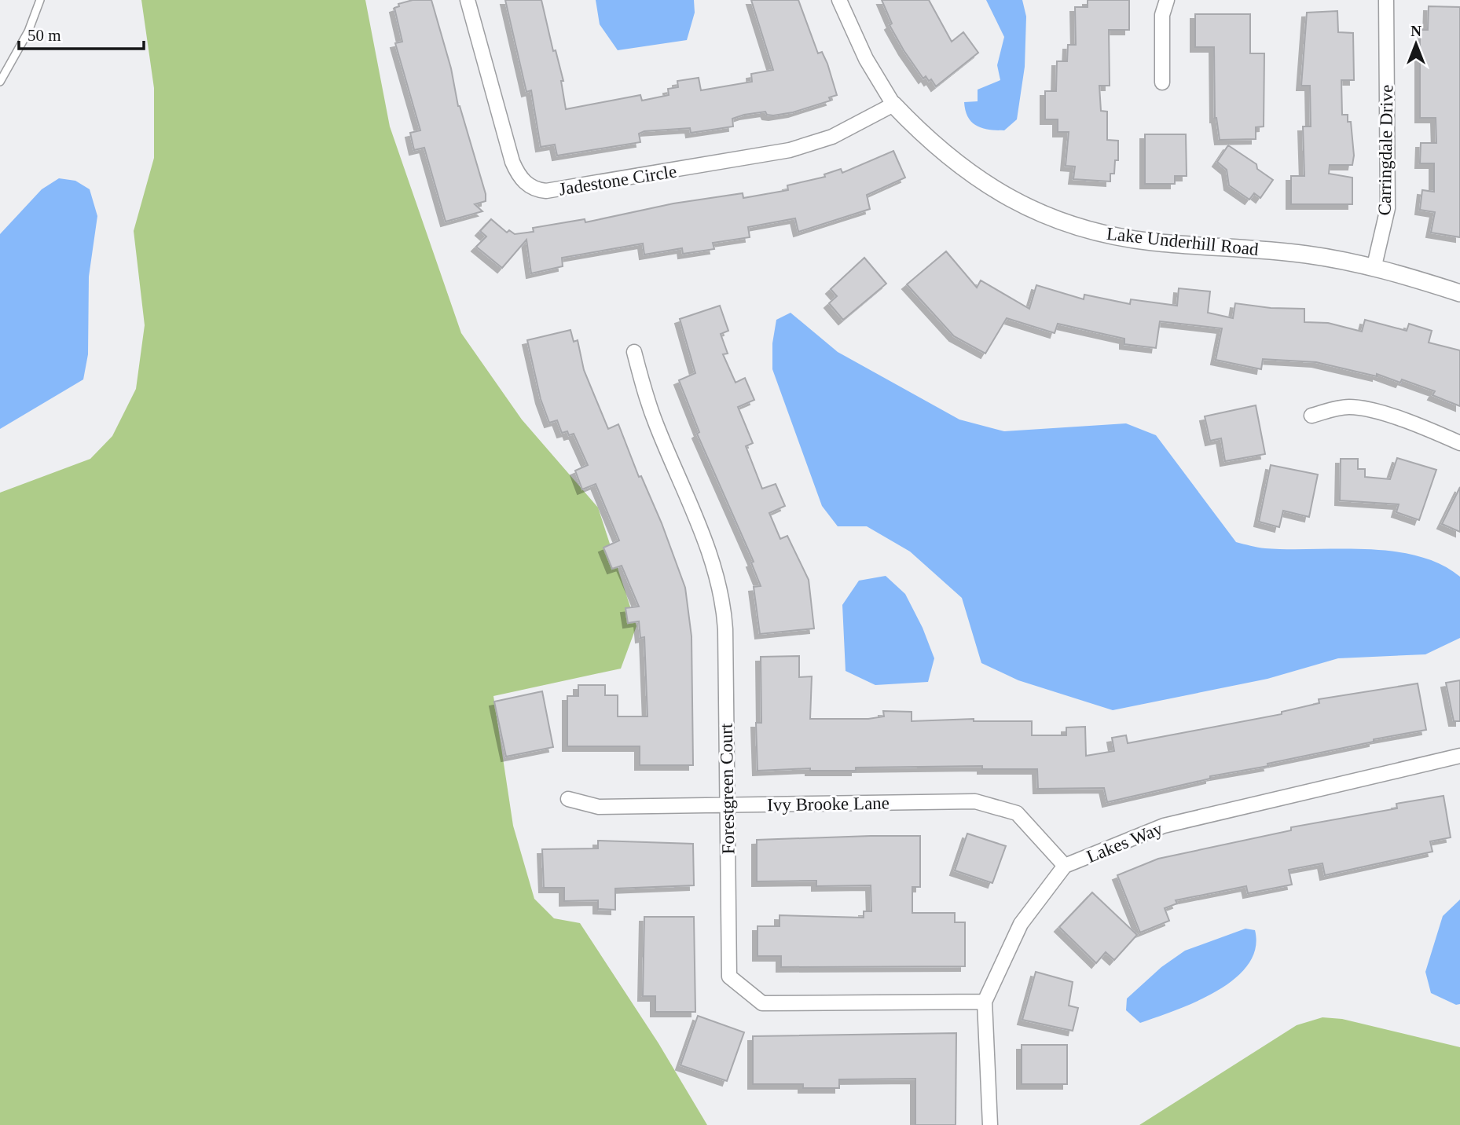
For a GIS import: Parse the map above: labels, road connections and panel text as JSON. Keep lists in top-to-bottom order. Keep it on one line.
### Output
{"streets":{"street":["Carringdale Drive","Jadestone Circle","Lake Underhill Road","Forestgreen Court","Ivy Brooke Lane","Lakes Way"]},"crossings":[["Carringdale Drive","Lake Underhill Road"],["Jadestone Circle","Lake Underhill Road"],["Forestgreen Court","Ivy Brooke Lane"],["Forestgreen Court","Lakes Way"],["Ivy Brooke Lane","Lakes Way"]],"scale_bar":"50 m","north":"top"}
